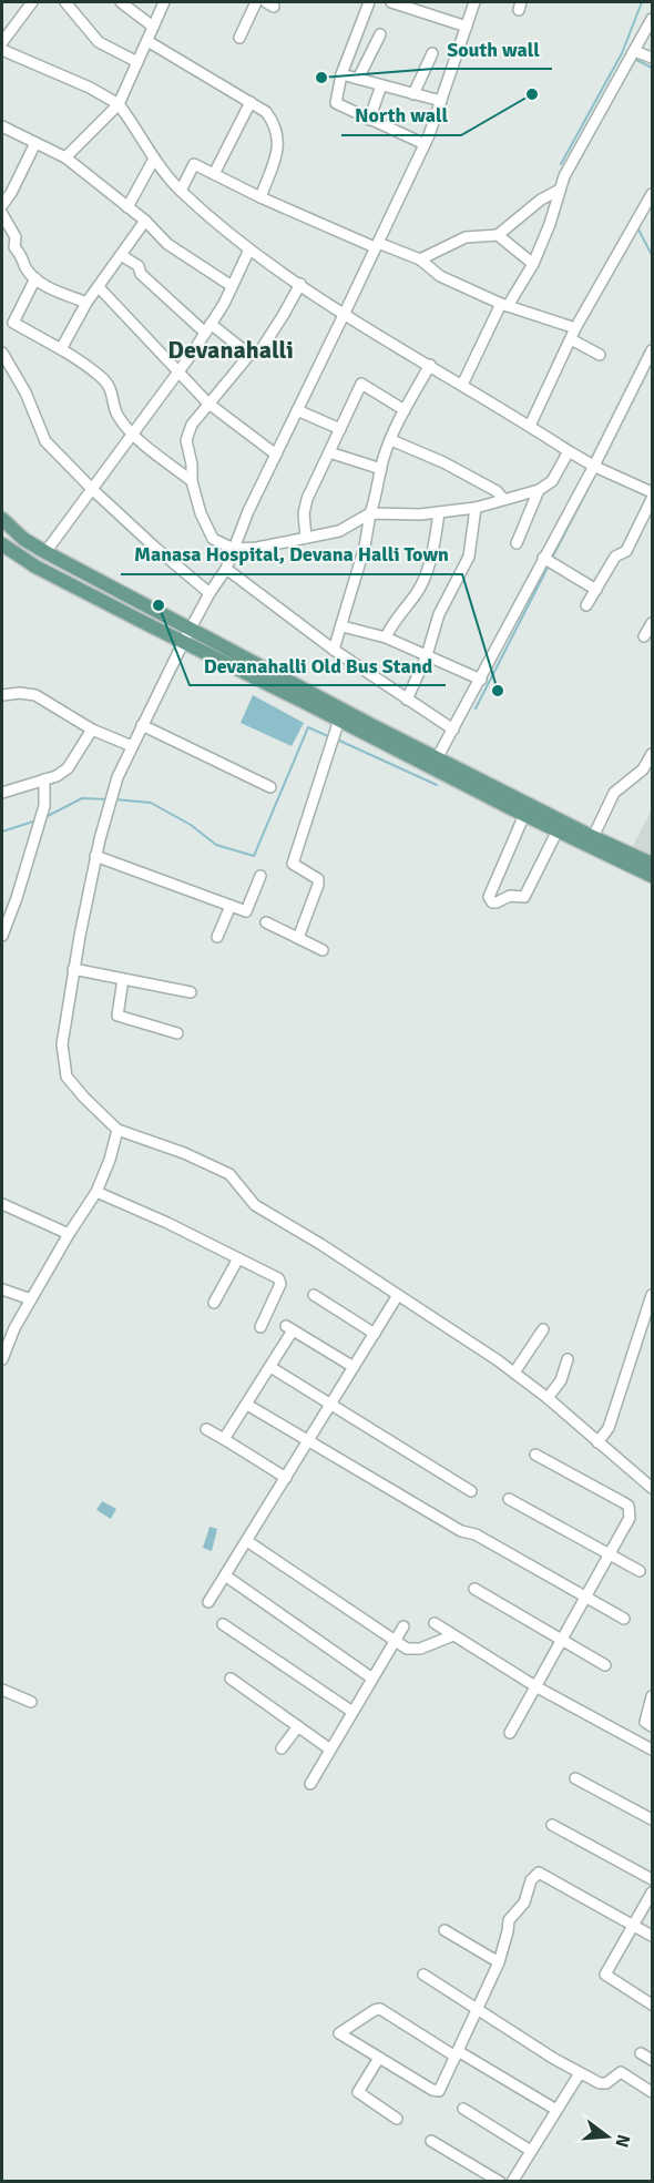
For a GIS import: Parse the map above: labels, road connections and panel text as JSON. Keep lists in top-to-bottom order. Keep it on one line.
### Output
{"districts":["Devanahalli"],"places":["South wall","North wall","Devanahalli Old Bus Stand","Manasa Hospital, Devana Halli Town"],"north":"right"}
